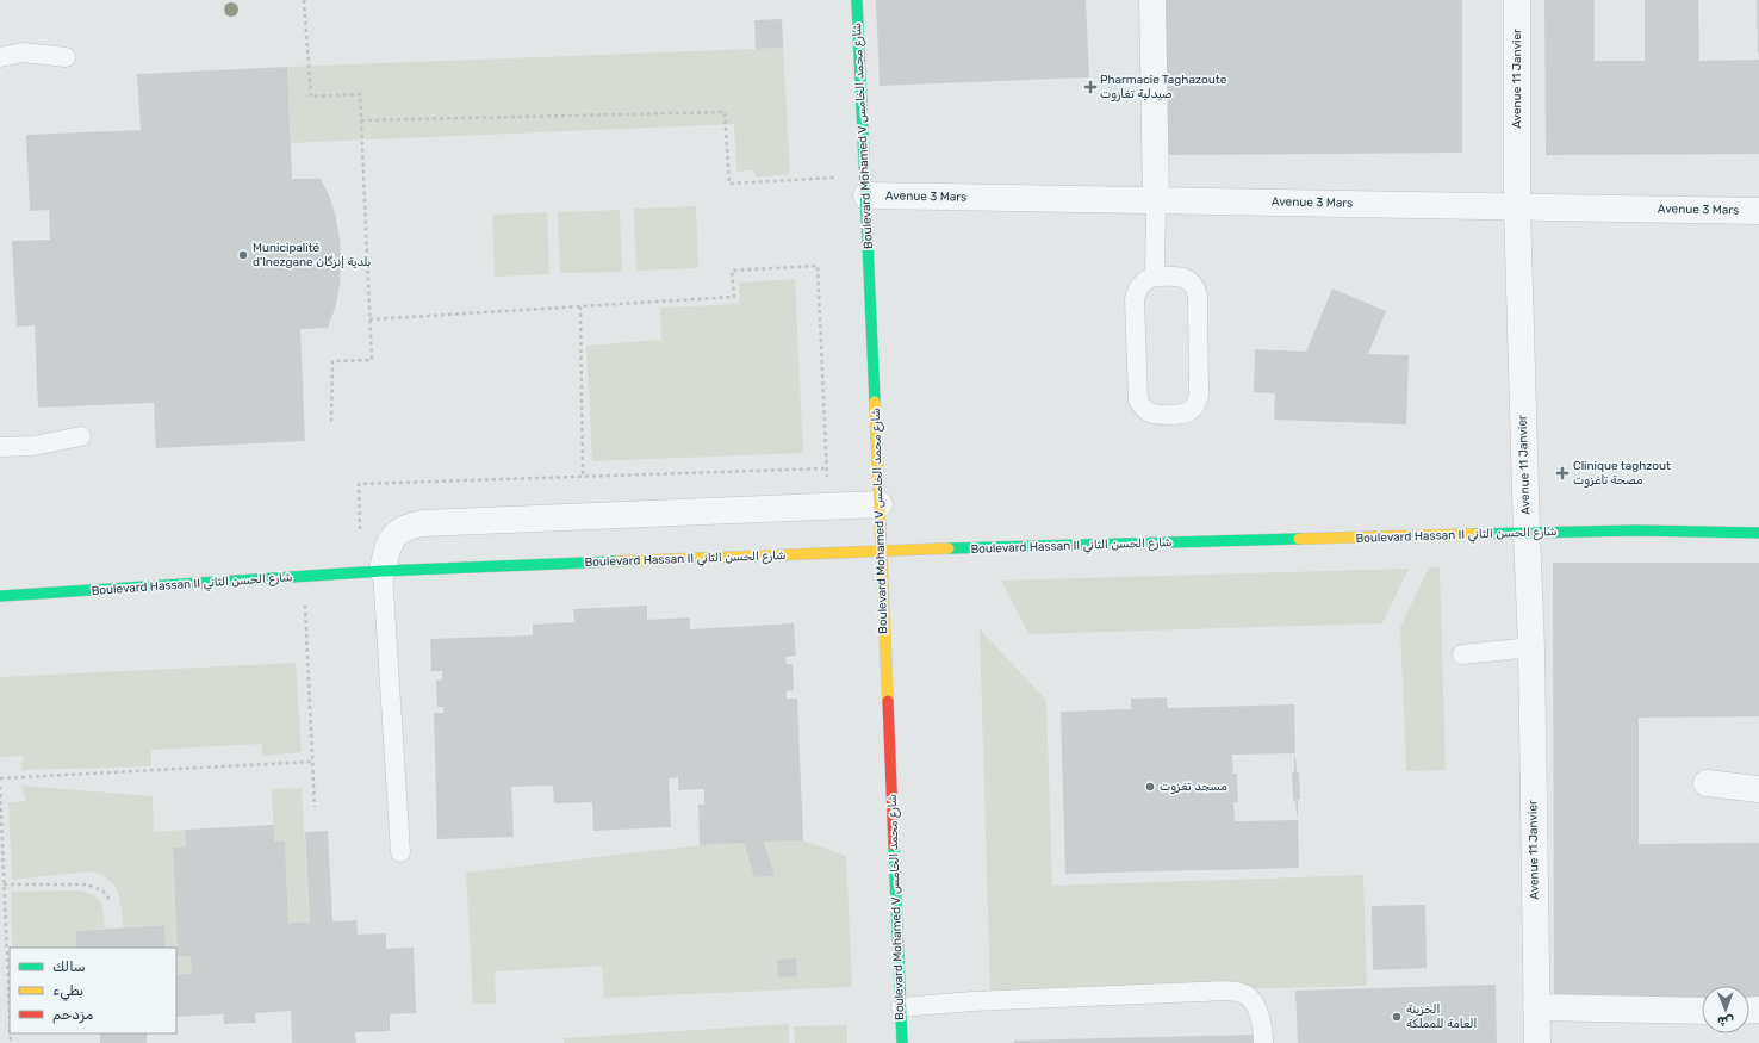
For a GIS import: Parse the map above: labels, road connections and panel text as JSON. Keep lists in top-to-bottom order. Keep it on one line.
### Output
{"streets":{"street":["Avenue 11 Janvier","Boulevard Mohamed V شارع محمد الخامس","Avenue 3 Mars","Boulevard Hassan II شارع الحسن الثاني"]},"crossings":[["Avenue 11 Janvier","Avenue 3 Mars"],["Avenue 11 Janvier","Boulevard Hassan II شارع الحسن الثاني"],["Boulevard Mohamed V شارع محمد الخامس","Avenue 3 Mars"],["Boulevard Mohamed V شارع محمد الخامس","Boulevard Hassan II شارع الحسن الثاني"]],"places":{"health":["Pharmacie Taghazoute صيدلية تغازوت","Clinique taghzout مصحة تاغزوت"],"other":["Municipalité d'Inezgane بلدية إنزگان","مسجد تغزوت","الخزينة العامة للمملكة"]},"legend":["سالك","بطيء","مزدحم"],"north":"bottom"}
